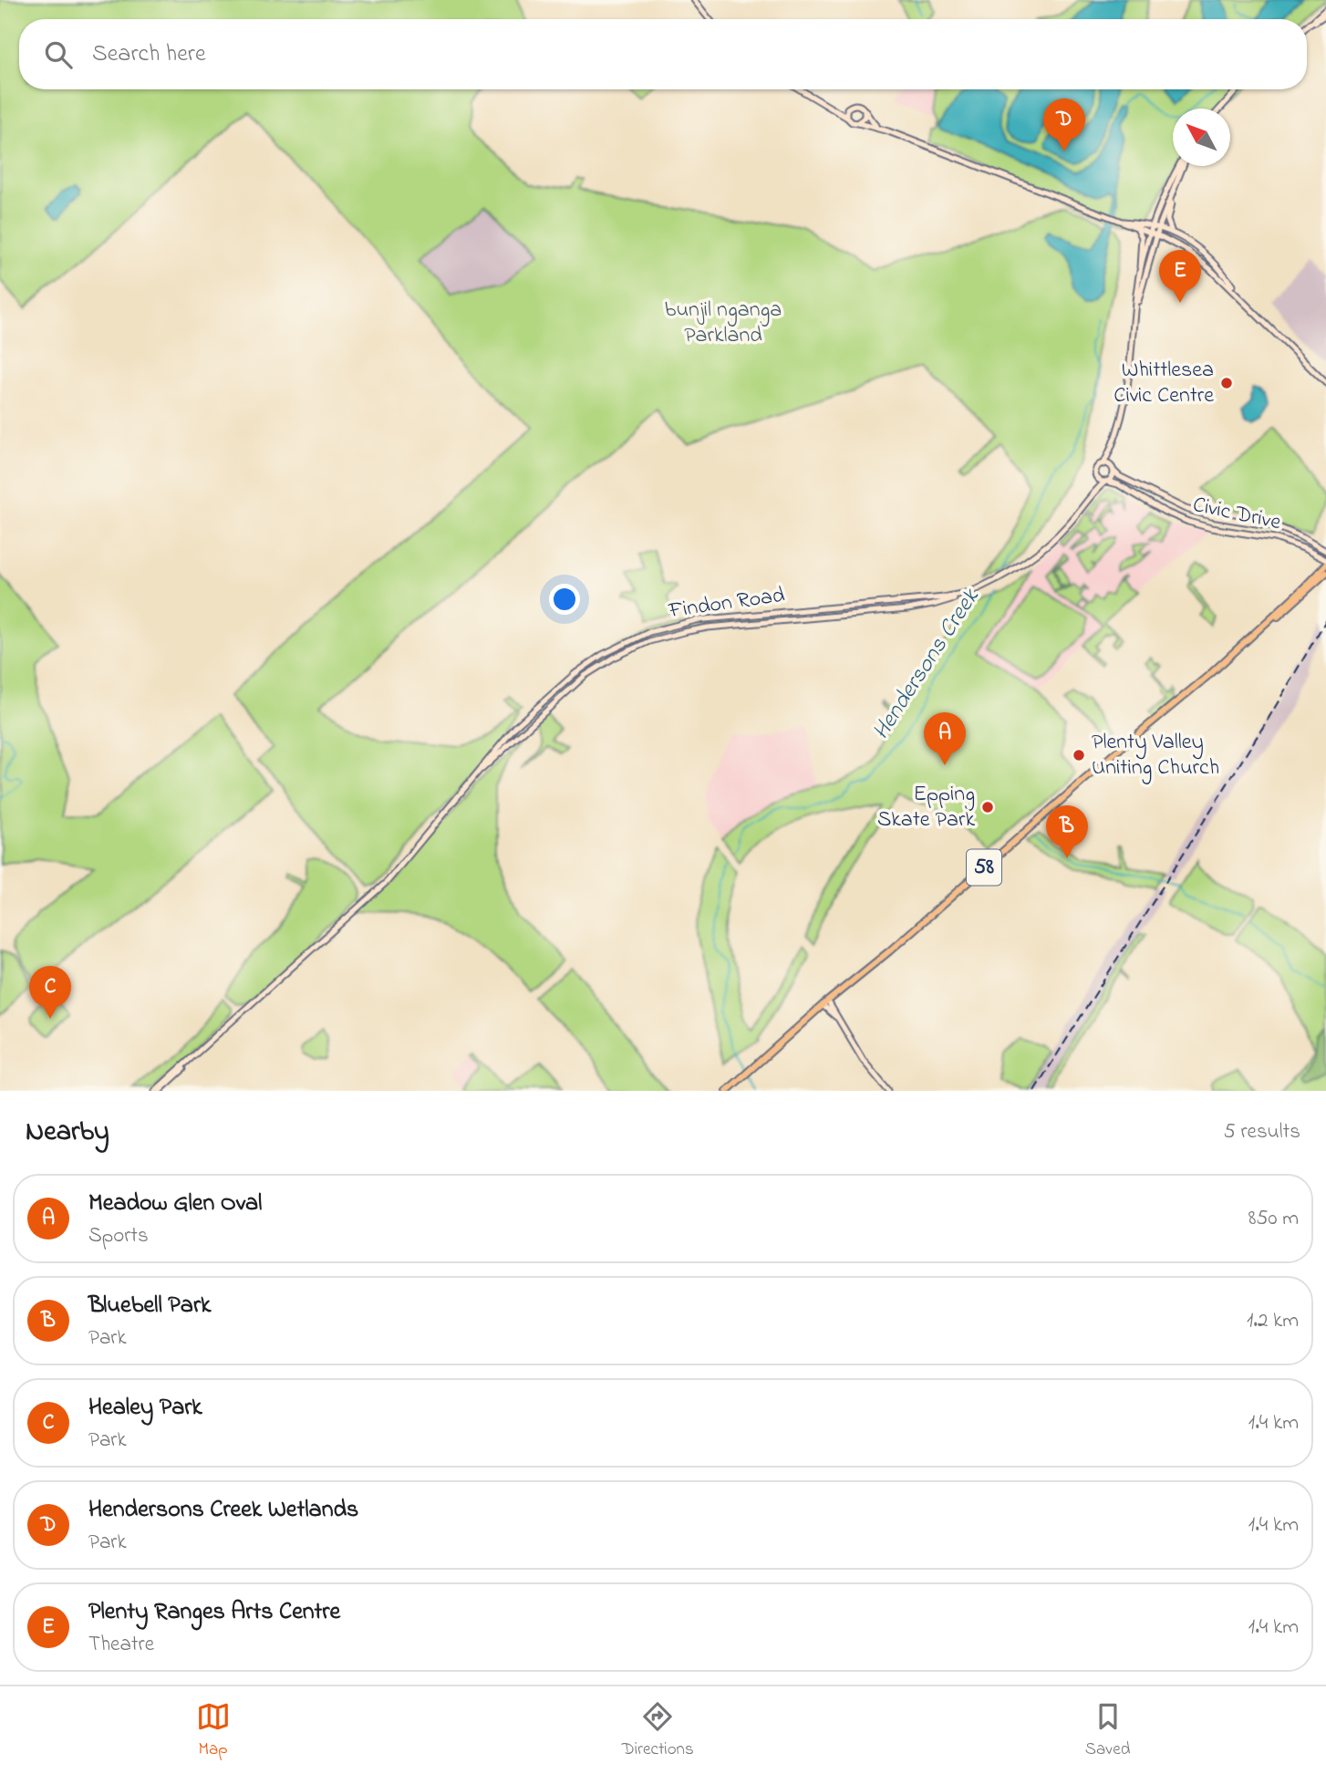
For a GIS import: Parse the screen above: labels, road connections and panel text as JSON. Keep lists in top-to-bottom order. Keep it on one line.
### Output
{"streets":{"main road":["Civic Drive","Findon Road","58"]},"crossings":[["Civic Drive","Findon Road"],["Civic Drive","58"]],"water":["Hendersons Creek"],"parks":["bunjil nganga Parkland"],"places":["Whittlesea Civic Centre","Plenty Valley Uniting Church","Epping Skate Park"],"north":"top left","page":{"search":"Search here","pins":["D","E","A","B","C"],"heading":["Nearby","5 results"],"list":[{"mark":"A","name":"Meadow Glen Oval","note":"Sports","value":"850 m"},{"mark":"B","name":"Bluebell Park","note":"Park","value":"1.2 km"},{"mark":"C","name":"Healey Park","note":"Park","value":"1.4 km"},{"mark":"D","name":"Hendersons Creek Wetlands","note":"Park","value":"1.4 km"},{"mark":"E","name":"Plenty Ranges Arts Centre","note":"Theatre","value":"1.4 km"}],"nav":["Map","Directions","Saved"]}}
